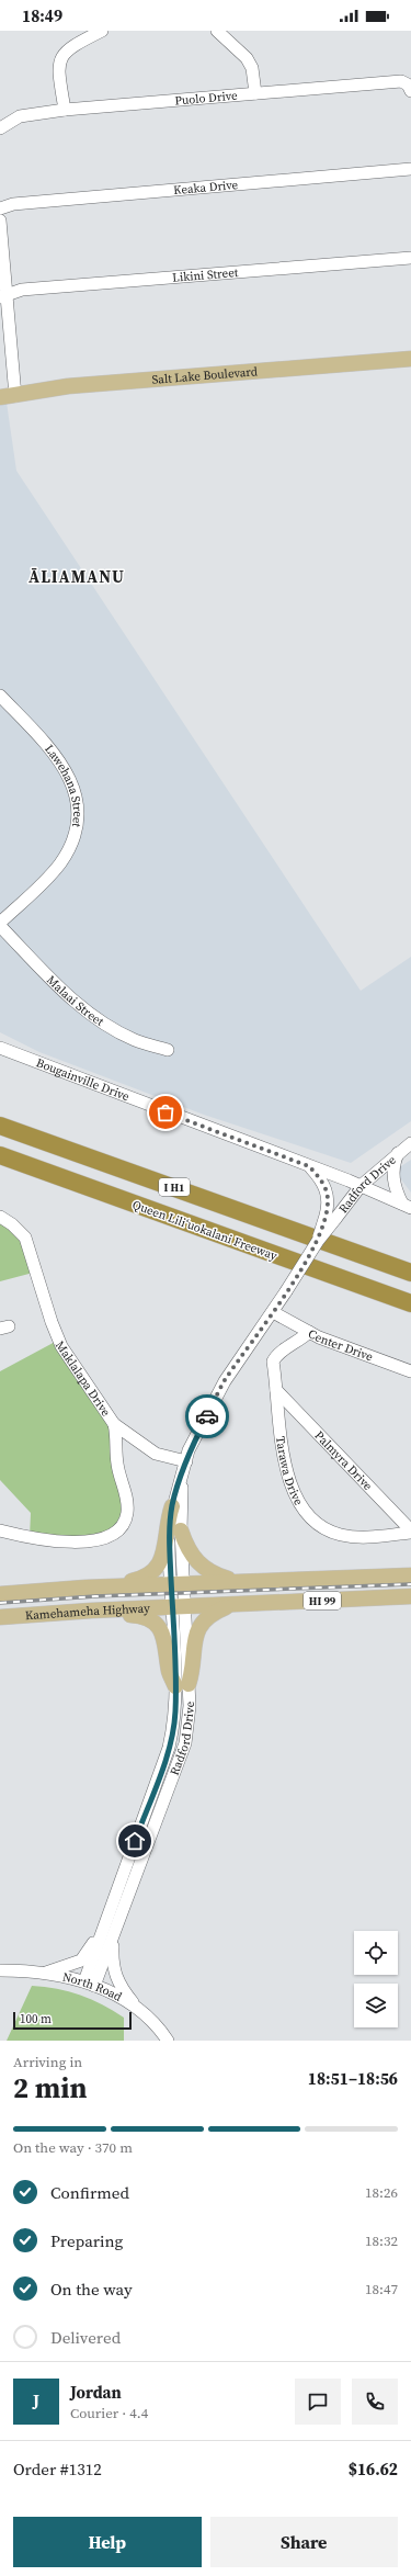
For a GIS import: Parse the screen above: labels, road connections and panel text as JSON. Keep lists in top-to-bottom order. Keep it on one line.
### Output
{"streets":{"highway":["I H1","Queen Liliʻuokalani Freeway"],"main road":["Salt Lake Boulevard","HI 99","Kamehameha Highway"],"street":["Puolo Drive","Keaka Drive","Likini Street","Lawehana Street","Malaai Street","Bougainville Drive","Radford Drive","Center Drive","Maklalapa Drive","Palmyra Drive","Tarawa Drive","North Road"]},"crossings":[["Bougainville Drive","Radford Drive"],["Radford Drive","Center Drive"],["Radford Drive","Kamehameha Highway"],["Radford Drive","North Road"],["Center Drive","Tarawa Drive"],["Palmyra Drive","Tarawa Drive"]],"districts":["ĀLIAMANU"],"scale_bar":"100 m","page":{"status":"18:49","scale":"100 m","heading":["2 min","Arriving in","18:51–18:56"],"panel":["Jordan","Courier · 4.4","Order #1312","$16.62"],"bar":"On the way · 370 m","list":[["Confirmed","18:26"],["Preparing","18:32"],["On the way","18:47"],"Delivered"],"round":"J","buttons":["Help","Share"]}}
